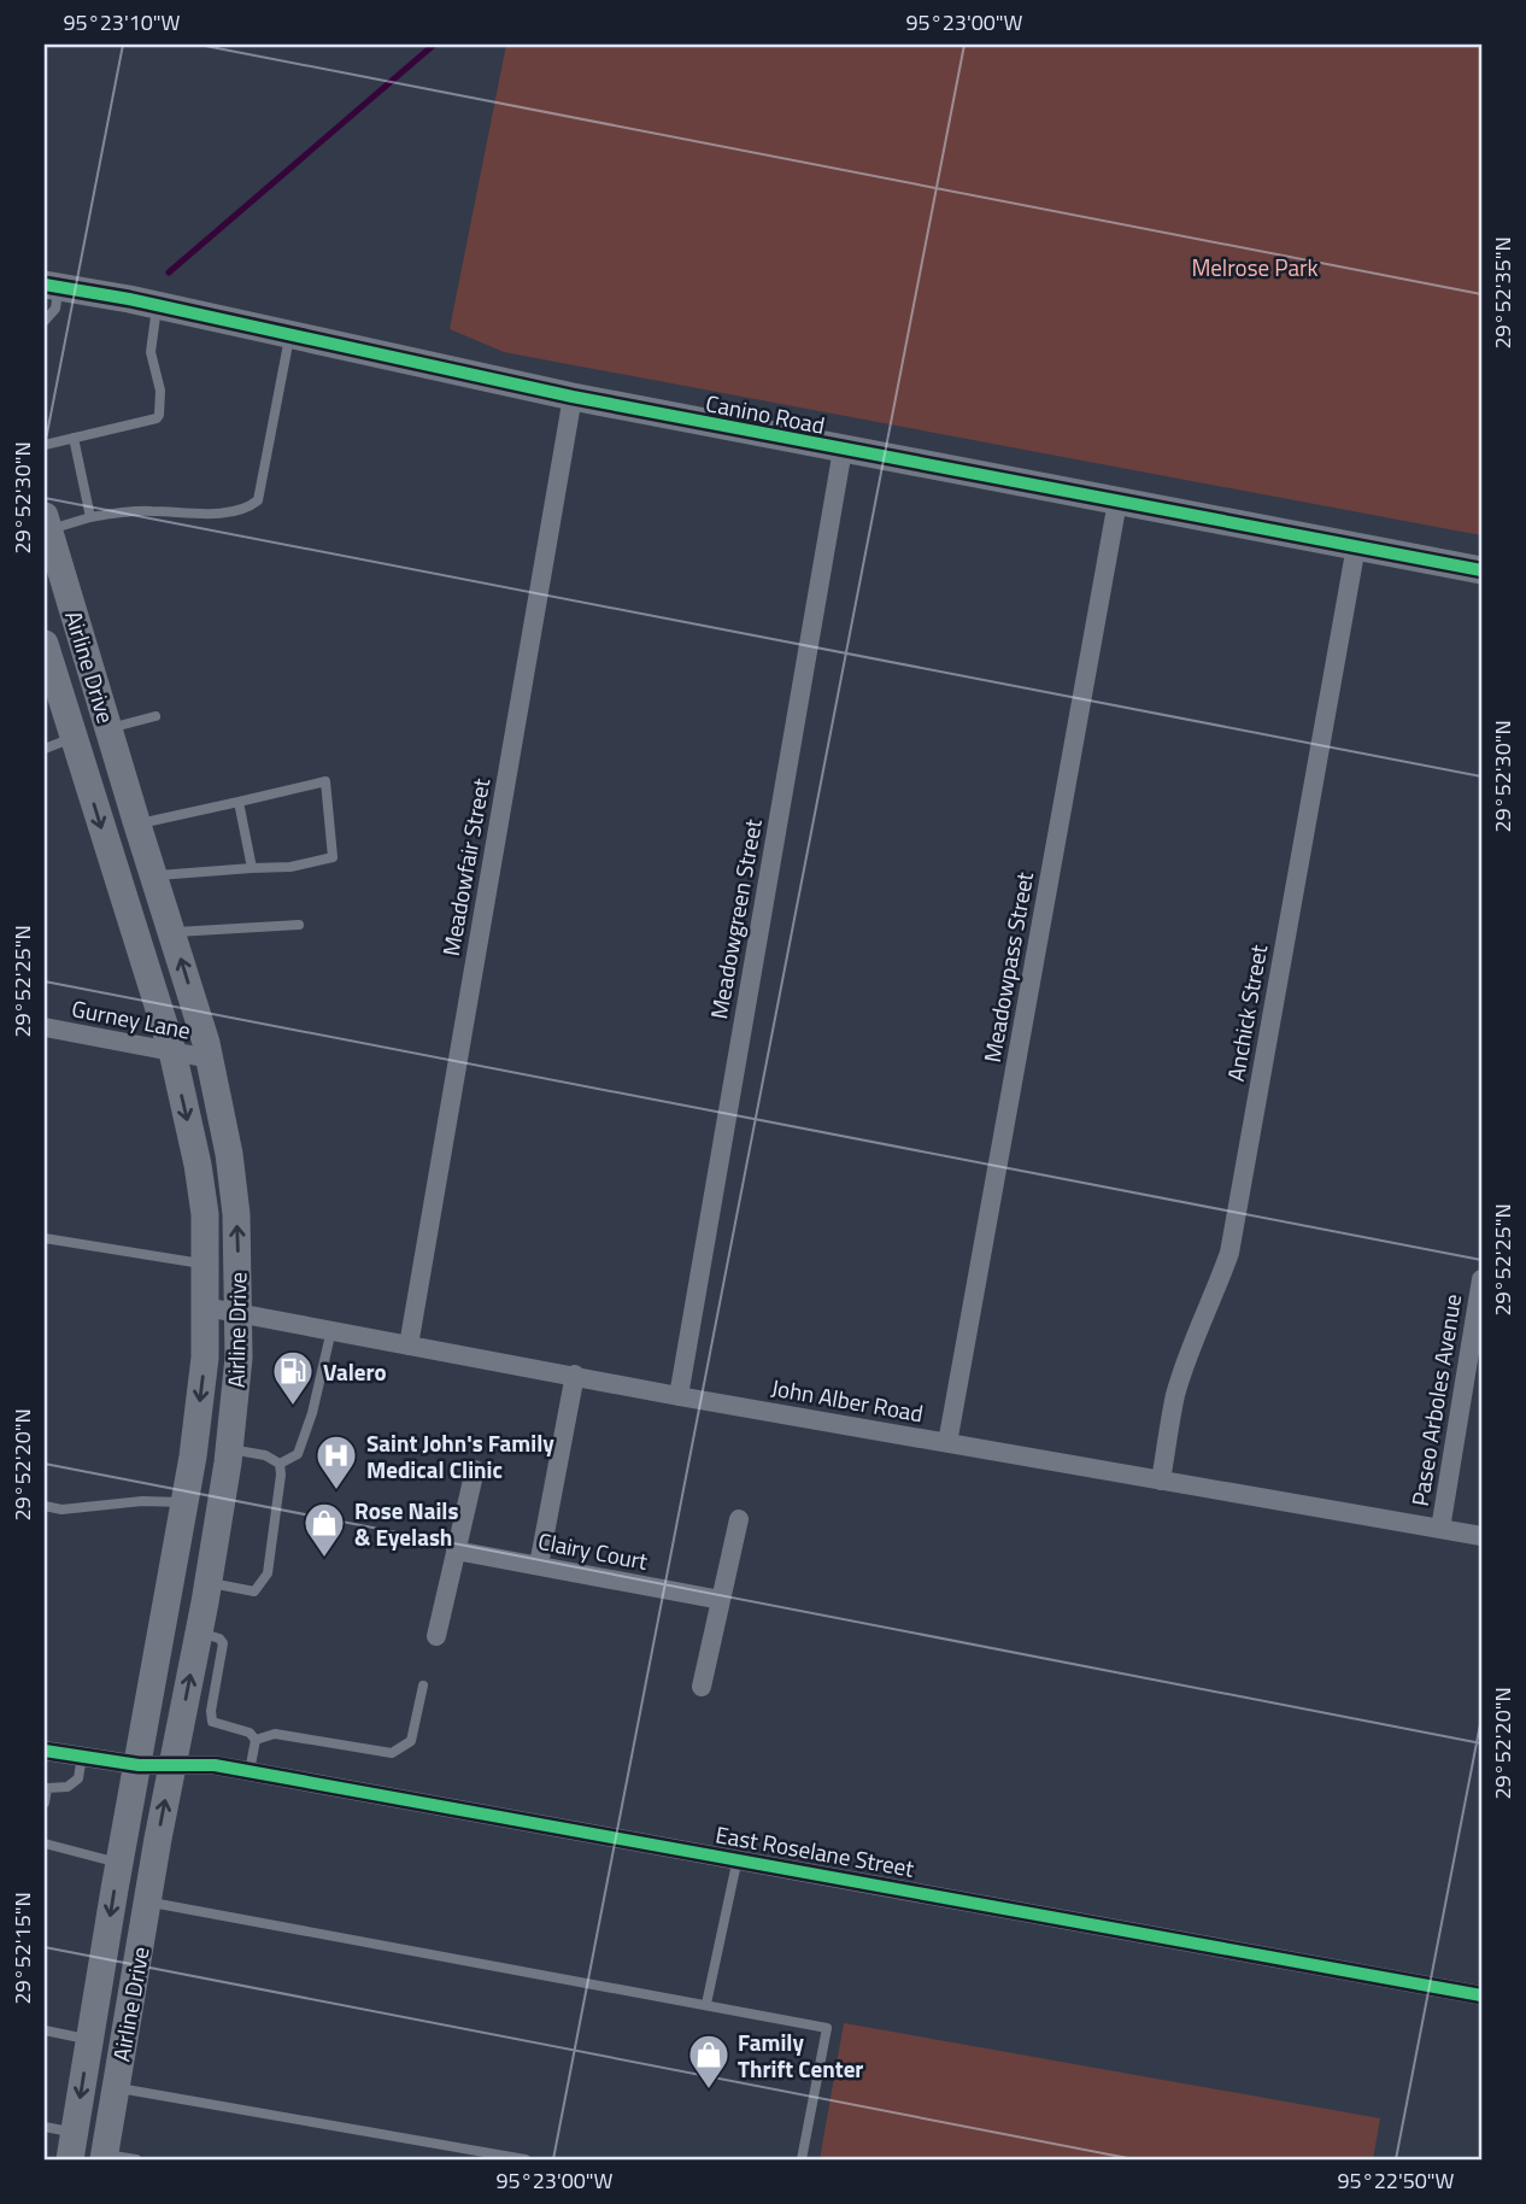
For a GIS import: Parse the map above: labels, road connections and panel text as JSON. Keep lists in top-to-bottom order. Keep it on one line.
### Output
{"streets":{"main road":["Canino Road","Airline Drive"],"street":["Meadowfair Street","Meadowgreen Street","Meadowpass Street","Anchick Street","Gurney Lane","John Alber Road","Paseo Arboles Avenue","Clairy Court","East Roselane Street"]},"crossings":[["Canino Road","Meadowfair Street"],["Canino Road","Meadowgreen Street"],["Canino Road","Meadowpass Street"],["Canino Road","Anchick Street"],["Airline Drive","Gurney Lane"],["Airline Drive","John Alber Road"],["Airline Drive","East Roselane Street"],["Meadowfair Street","John Alber Road"],["Meadowgreen Street","John Alber Road"],["Meadowpass Street","John Alber Road"],["Anchick Street","John Alber Road"],["John Alber Road","Paseo Arboles Avenue"]],"parks":["Melrose Park"],"places":{"fuel station":["Valero"],"hospital":["Saint John's Family Medical Clinic"],"shop":["Rose Nails & Eyelash","Family Thrift Center"]},"coordinates":["95°23'10\"W","95°23'00\"W","29°52'35\"N","29°52'30\"N","29°52'25\"N","29°52'20\"N","29°52'15\"N","95°22'50\"W"]}
